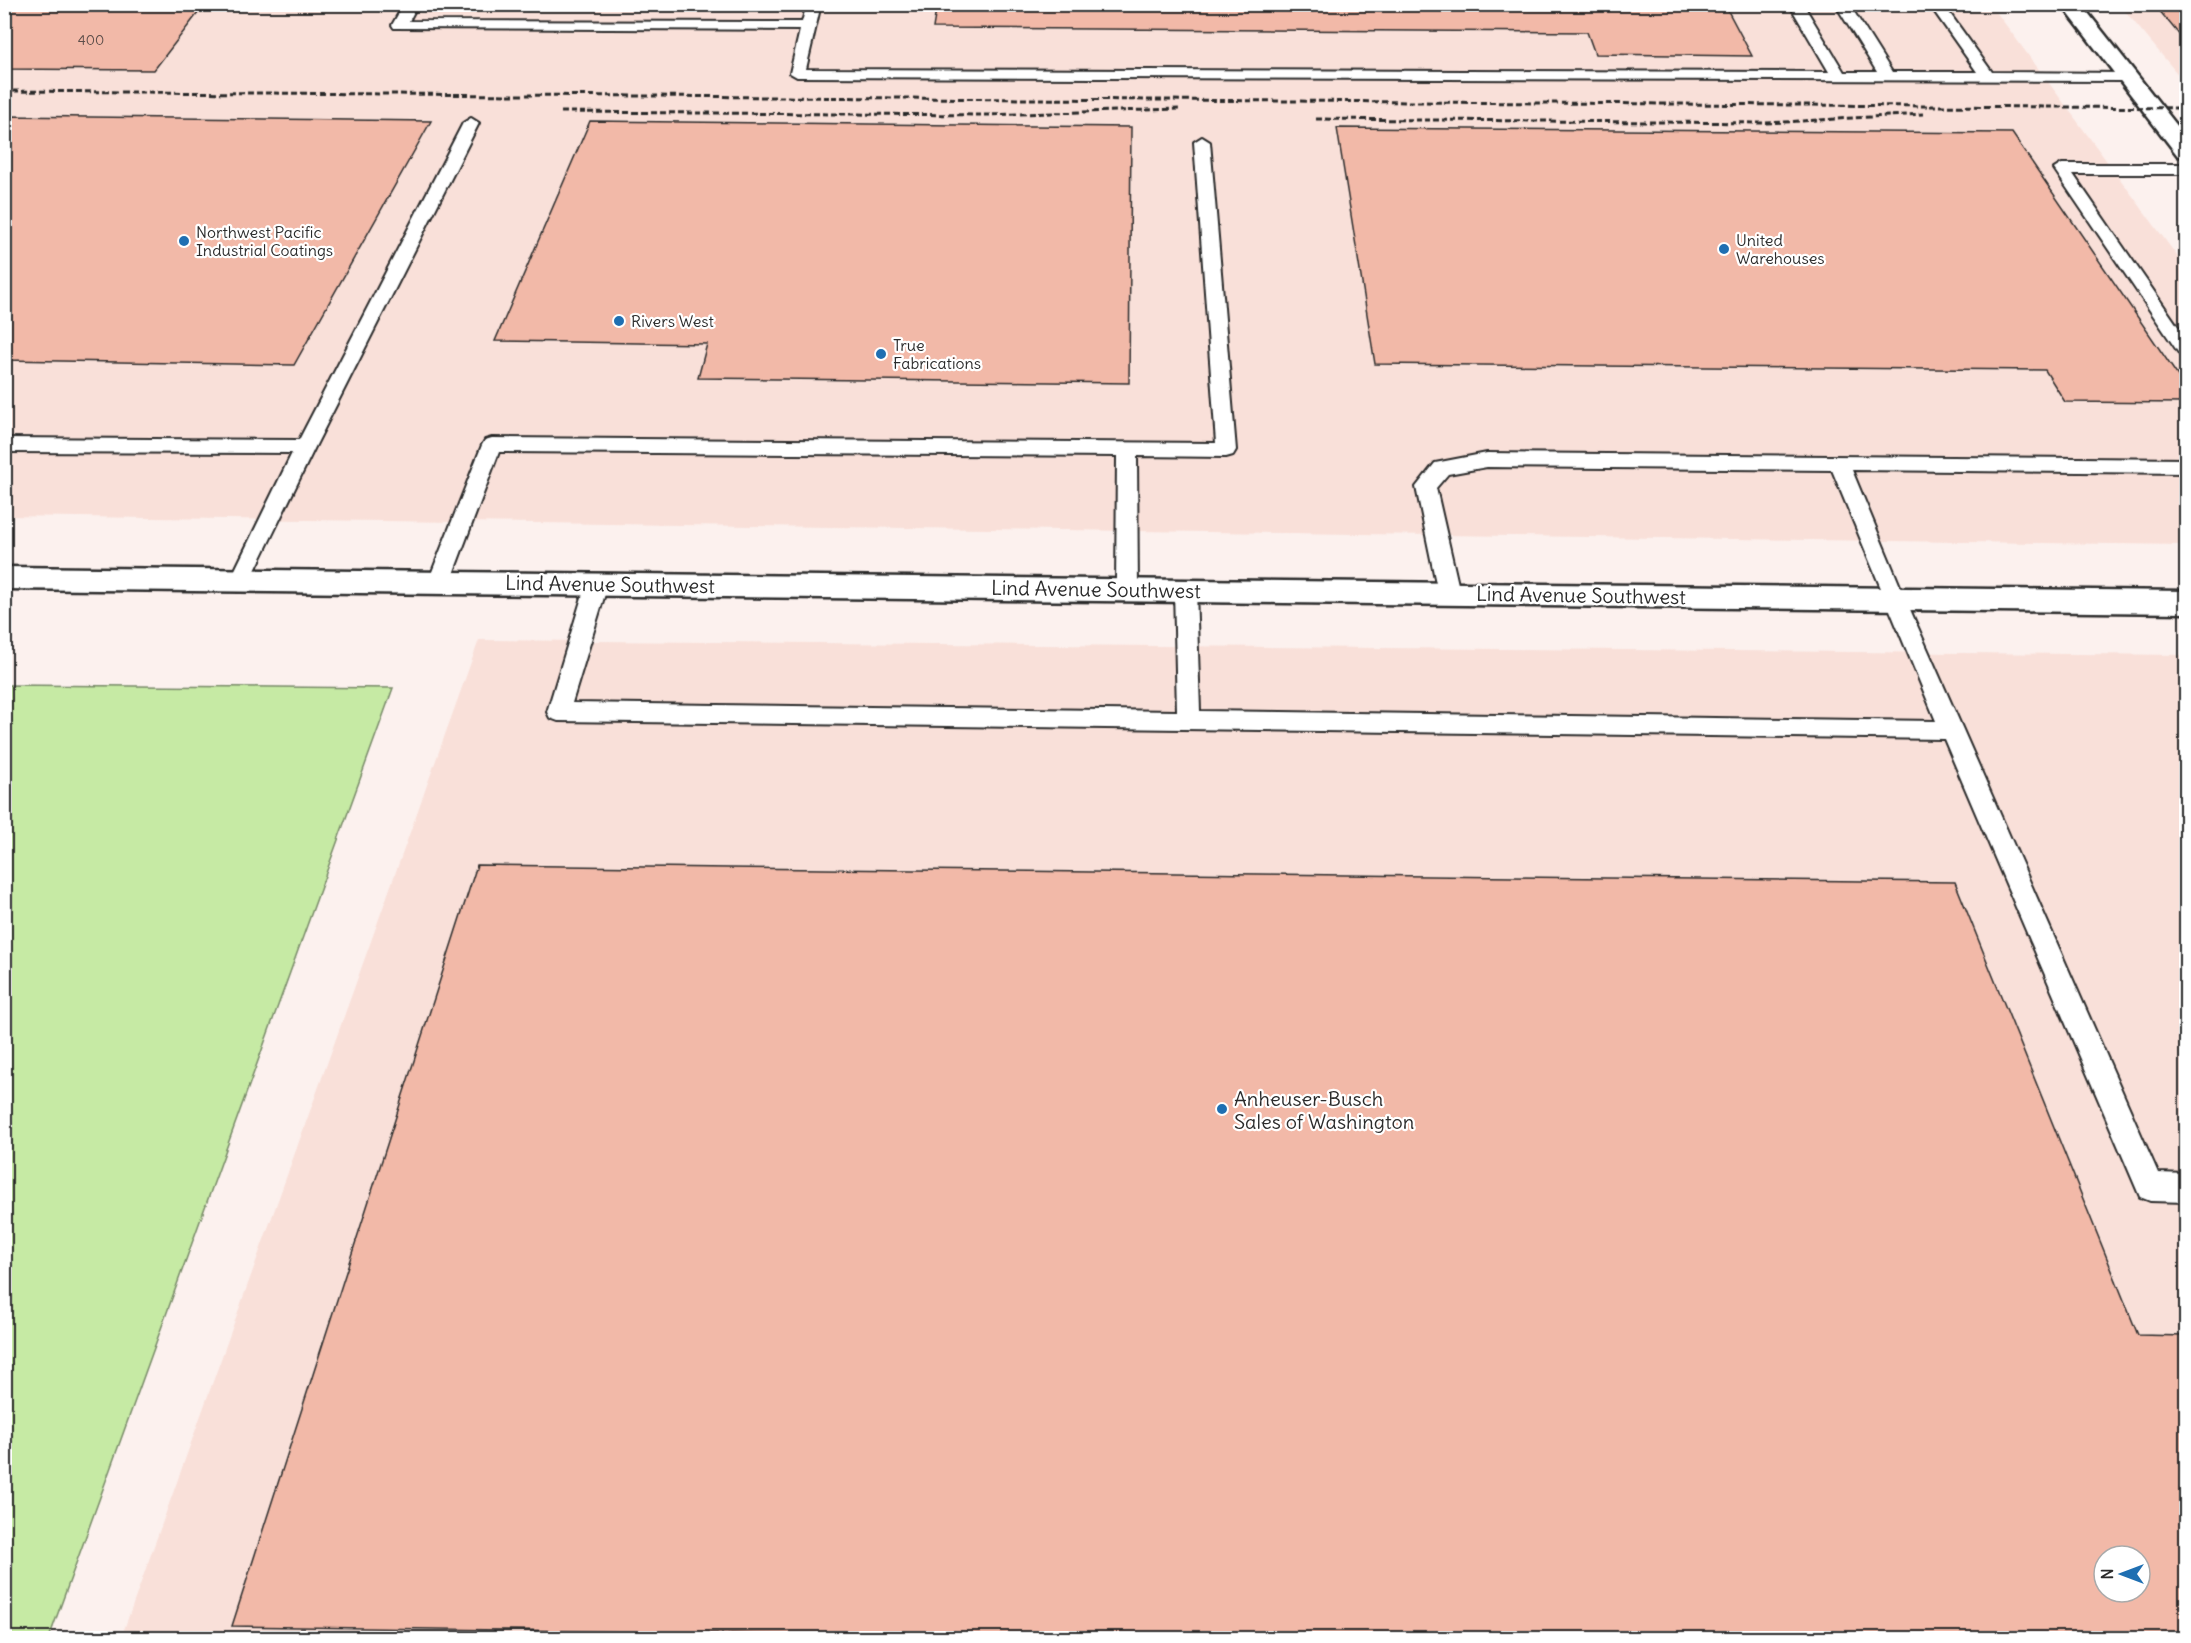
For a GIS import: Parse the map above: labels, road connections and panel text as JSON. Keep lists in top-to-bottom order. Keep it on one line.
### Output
{"streets":{"main road":["Lind Avenue Southwest"]},"places":["Northwest Pacific Industrial Coatings","United Warehouses","Rivers West","True Fabrications","Anheuser-Busch Sales of Washington"],"house_numbers":["400"],"north":"left"}
